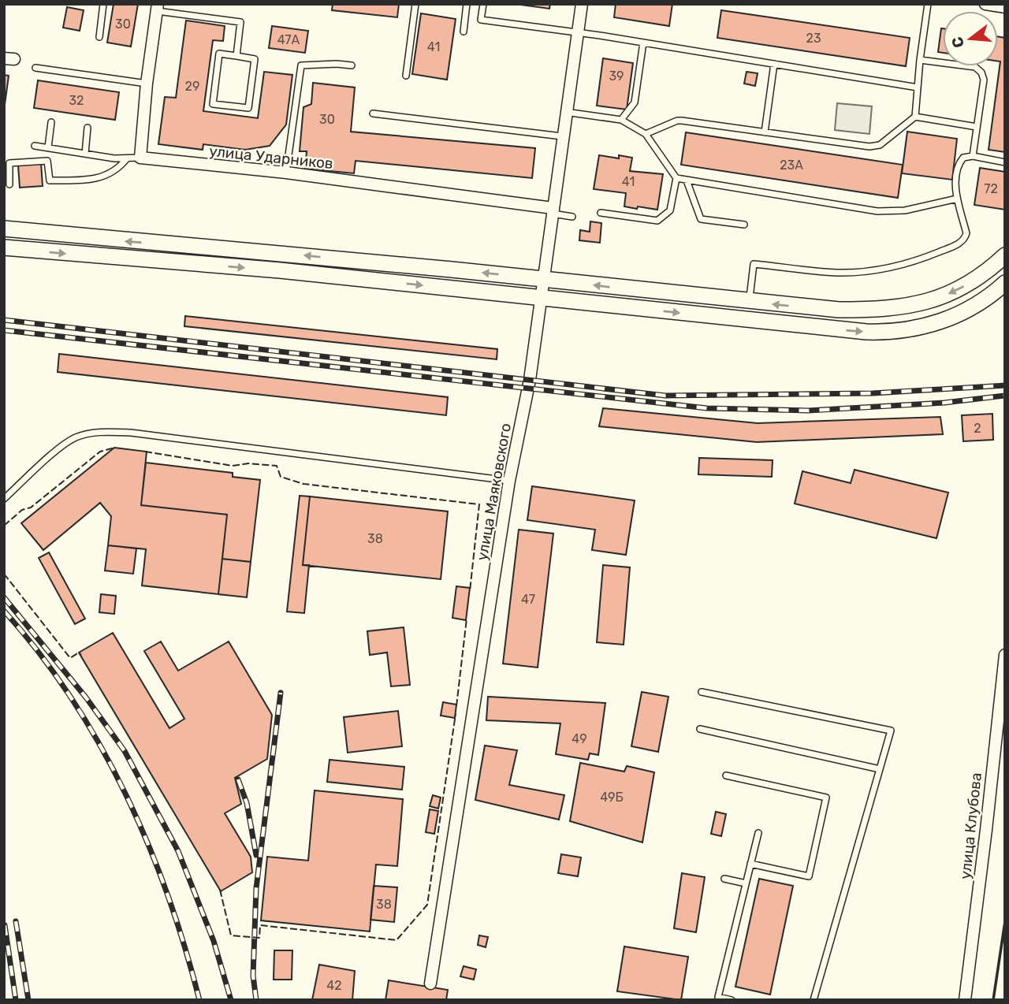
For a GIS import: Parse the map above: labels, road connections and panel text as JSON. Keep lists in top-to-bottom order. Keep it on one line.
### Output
{"streets":{"street":["улица Ударников","улица Маяковского","улица Клубова"]},"crossings":[["улица Ударников","улица Маяковского"]],"house_numbers":["30","23","47А","41","39","29","32","30","23А","41","72","2","38","47","49","49Б","38","42"],"north":"left"}
